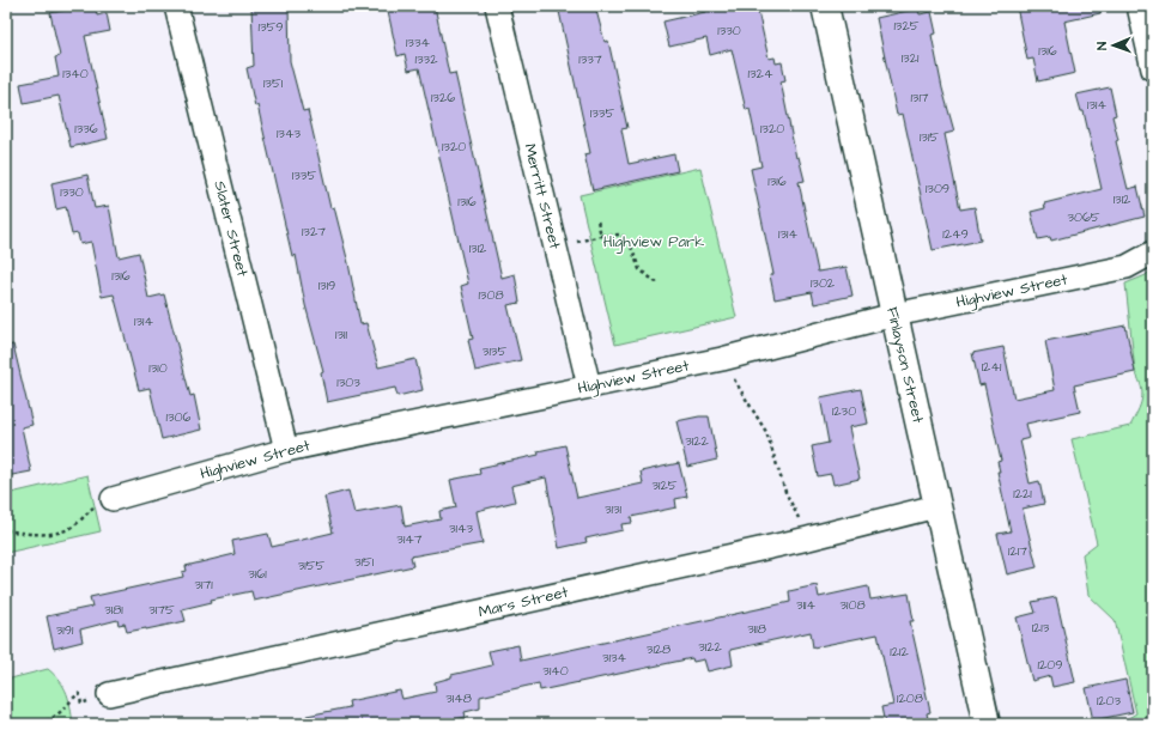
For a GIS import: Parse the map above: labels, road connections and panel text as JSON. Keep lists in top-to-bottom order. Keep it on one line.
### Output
{"streets":{"street":["Merritt Street","Slater Street","Highview Street","Finlayson Street","Mars Street"]},"crossings":[["Merritt Street","Highview Street"],["Slater Street","Highview Street"],["Highview Street","Finlayson Street"],["Finlayson Street","Mars Street"]],"parks":["Highview Park"],"house_numbers":["1325","1359","1330","1334","1316","1321","1332","1337","1340","1324","1351","1326","1317","1314","1335","1336","1320","1343","1315","1320","1335","1316","1309","1330","1312","1316","3065","1327","1314","1249","1312","1316","1302","1319","1308","1314","1311","3135","1241","1310","1303","1230","1306","3122","3125","1221","3131","3143","3147","1217","3151","3155","3161","3171","3114","3108","3181","3175","1213","3118","3191","3122","3128","1212","3134","1209","3140","3148","1208","1203"],"north":"left"}
